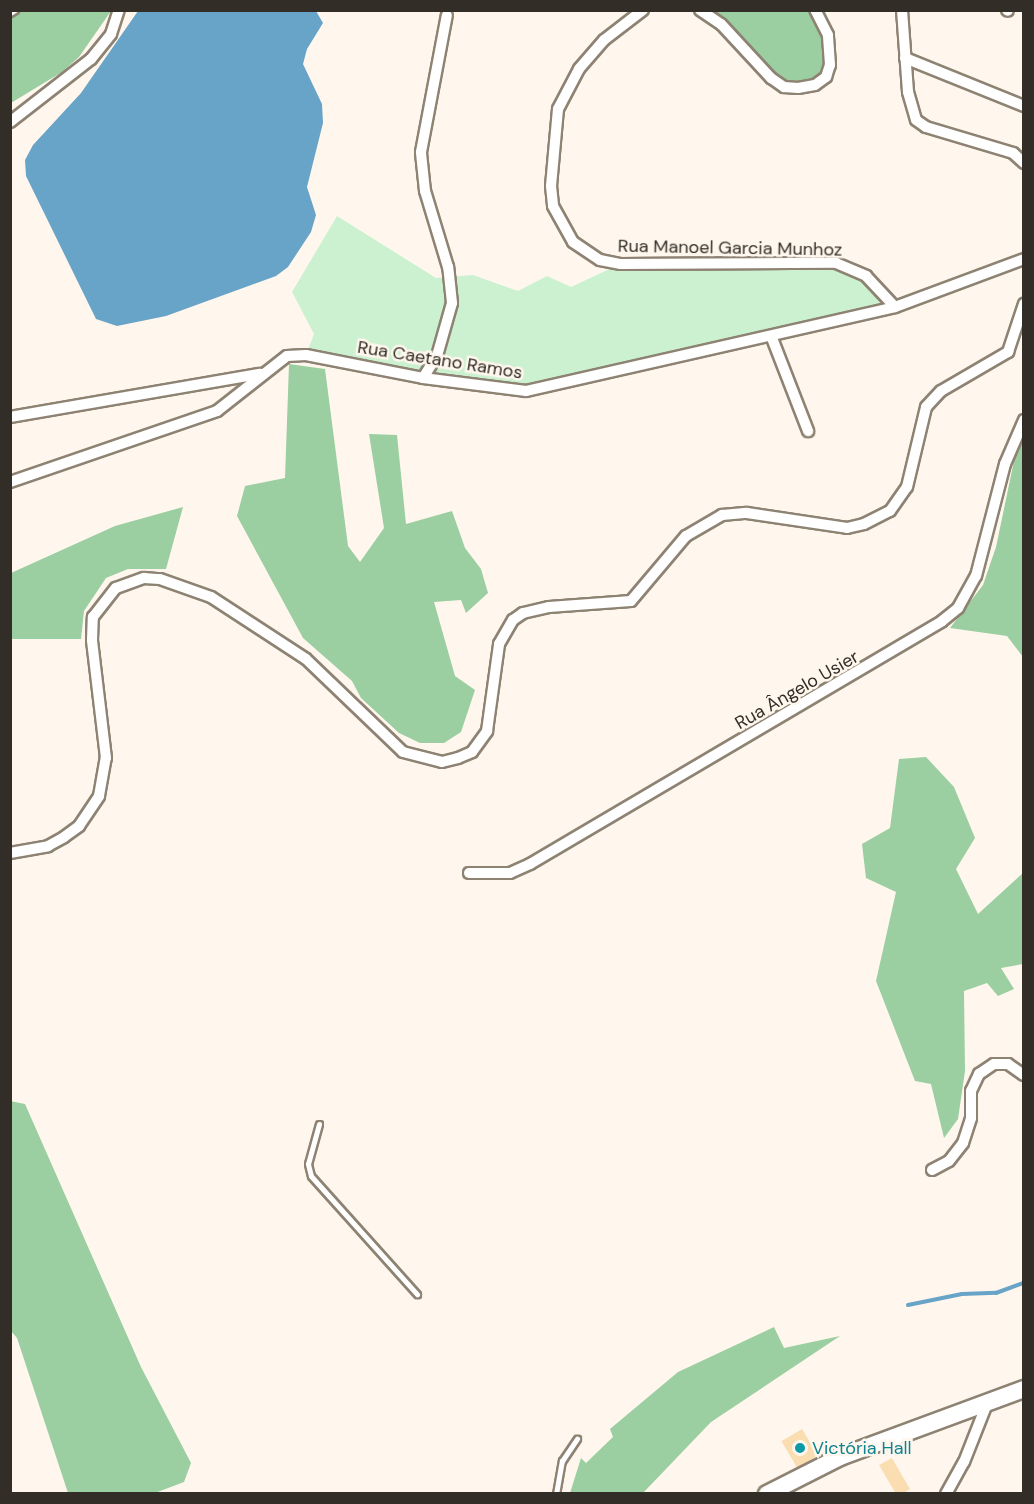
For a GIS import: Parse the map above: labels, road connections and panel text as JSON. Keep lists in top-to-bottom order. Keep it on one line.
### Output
{"streets":{"street":["Rua Manoel Garcia Munhoz","Rua Caetano Ramos","Rua Ângelo Usier"]},"crossings":[["Rua Manoel Garcia Munhoz","Rua Caetano Ramos"]],"places":["Victória Hall"]}
